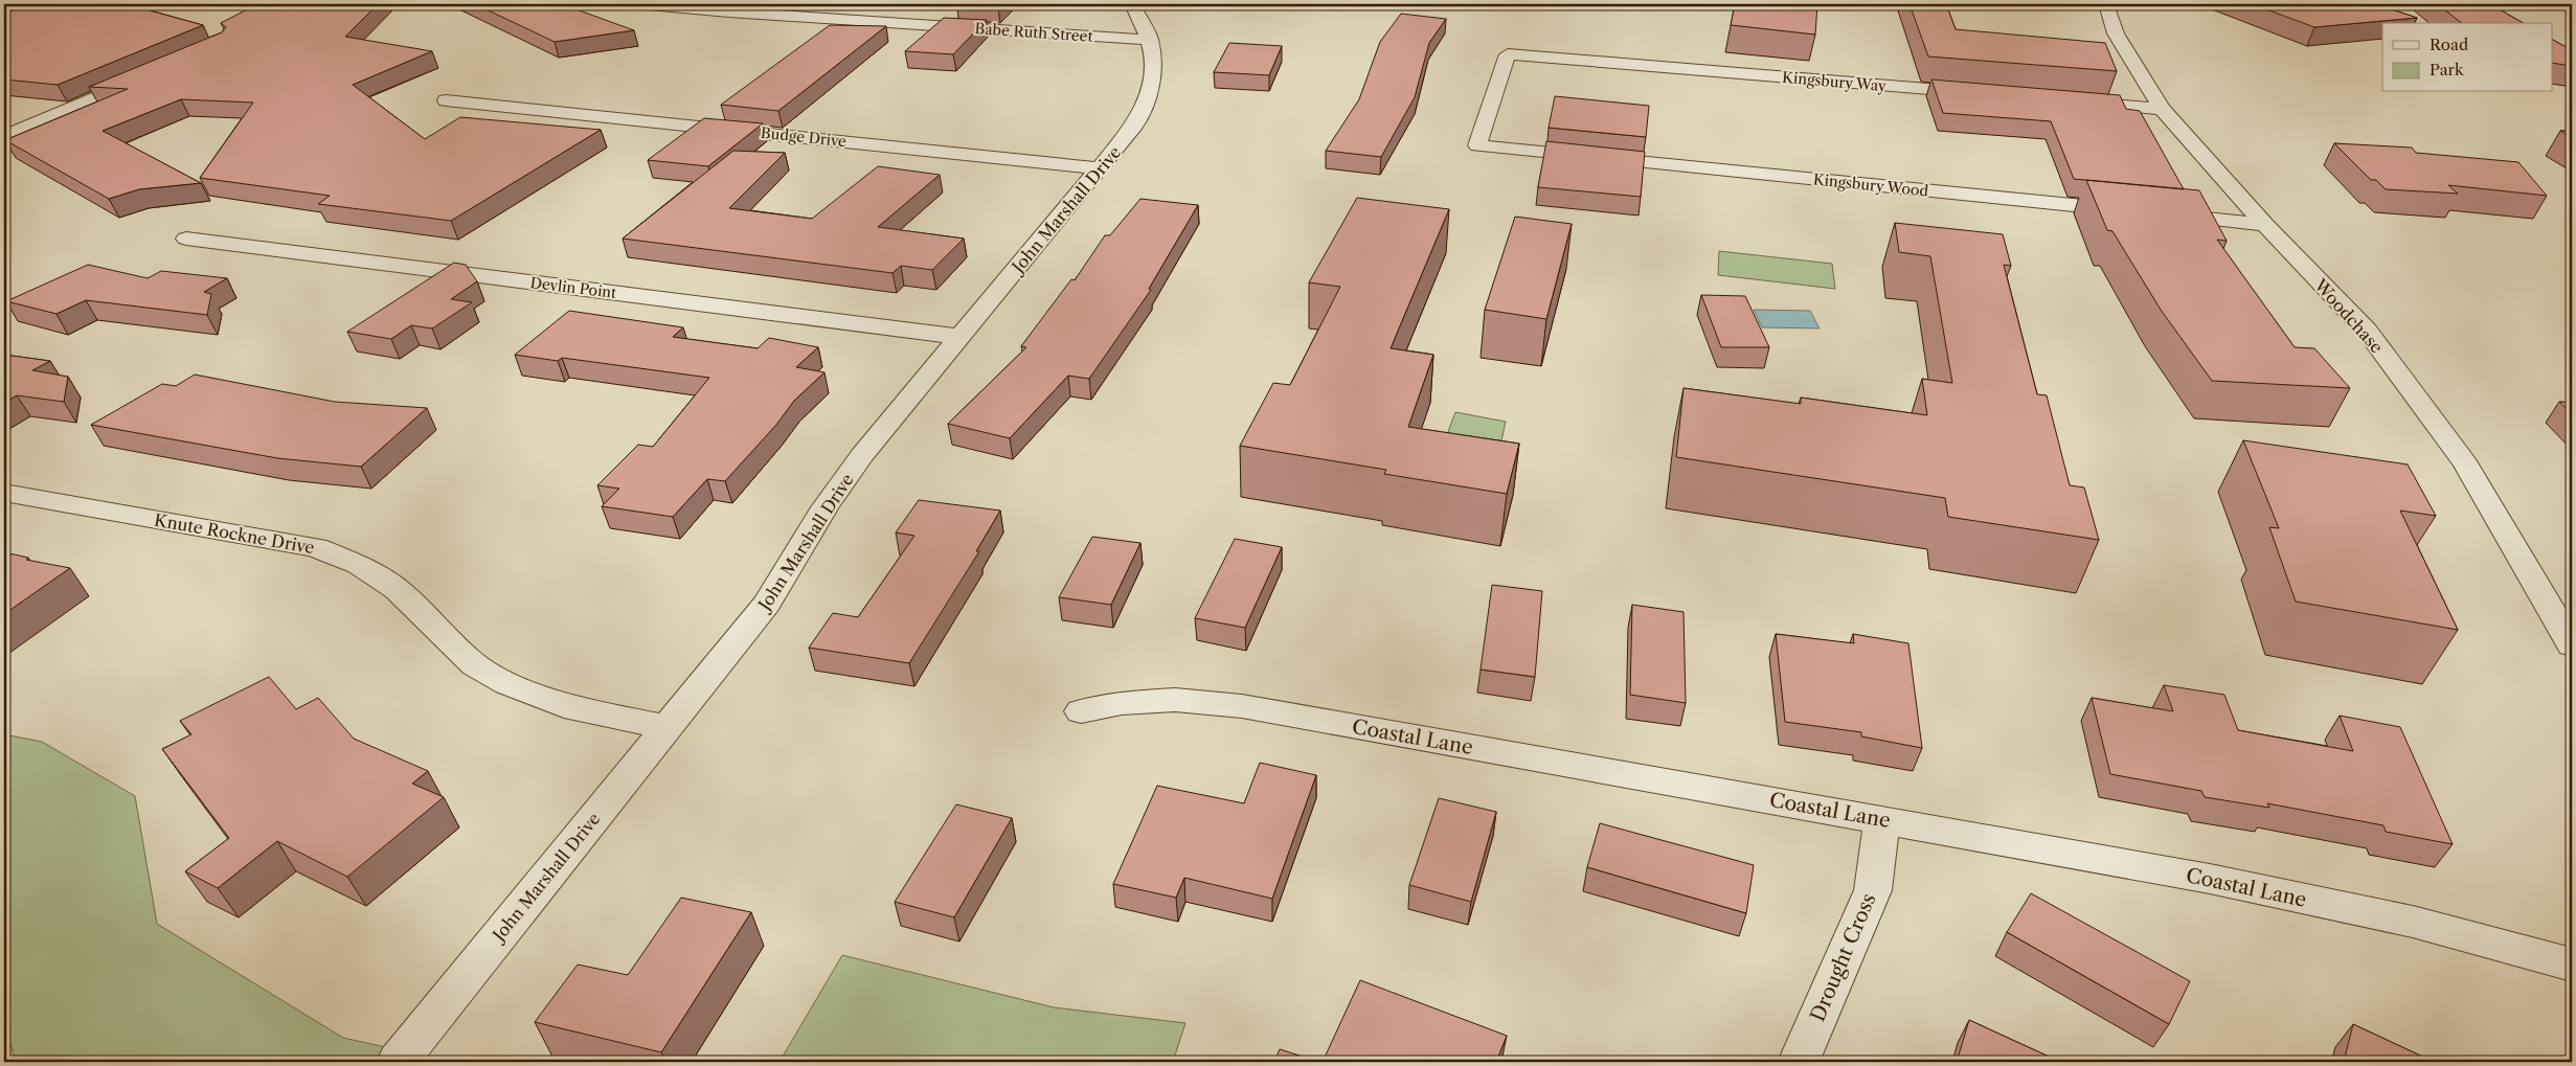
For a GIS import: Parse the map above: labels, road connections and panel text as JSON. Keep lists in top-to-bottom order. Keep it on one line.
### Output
{"streets":{"street":["Babe Ruth Street","Kingsbury Way","Budge Drive","Kingsbury Wood","John Marshall Drive","Devlin Point","Woodchase","Knute Rockne Drive","Coastal Lane","Drought Cross"]},"crossings":[["Babe Ruth Street","John Marshall Drive"],["Kingsbury Way","Kingsbury Wood"],["Budge Drive","John Marshall Drive"],["John Marshall Drive","Devlin Point"],["John Marshall Drive","Knute Rockne Drive"],["Coastal Lane","Drought Cross"]],"legend":["Road","Park"]}
